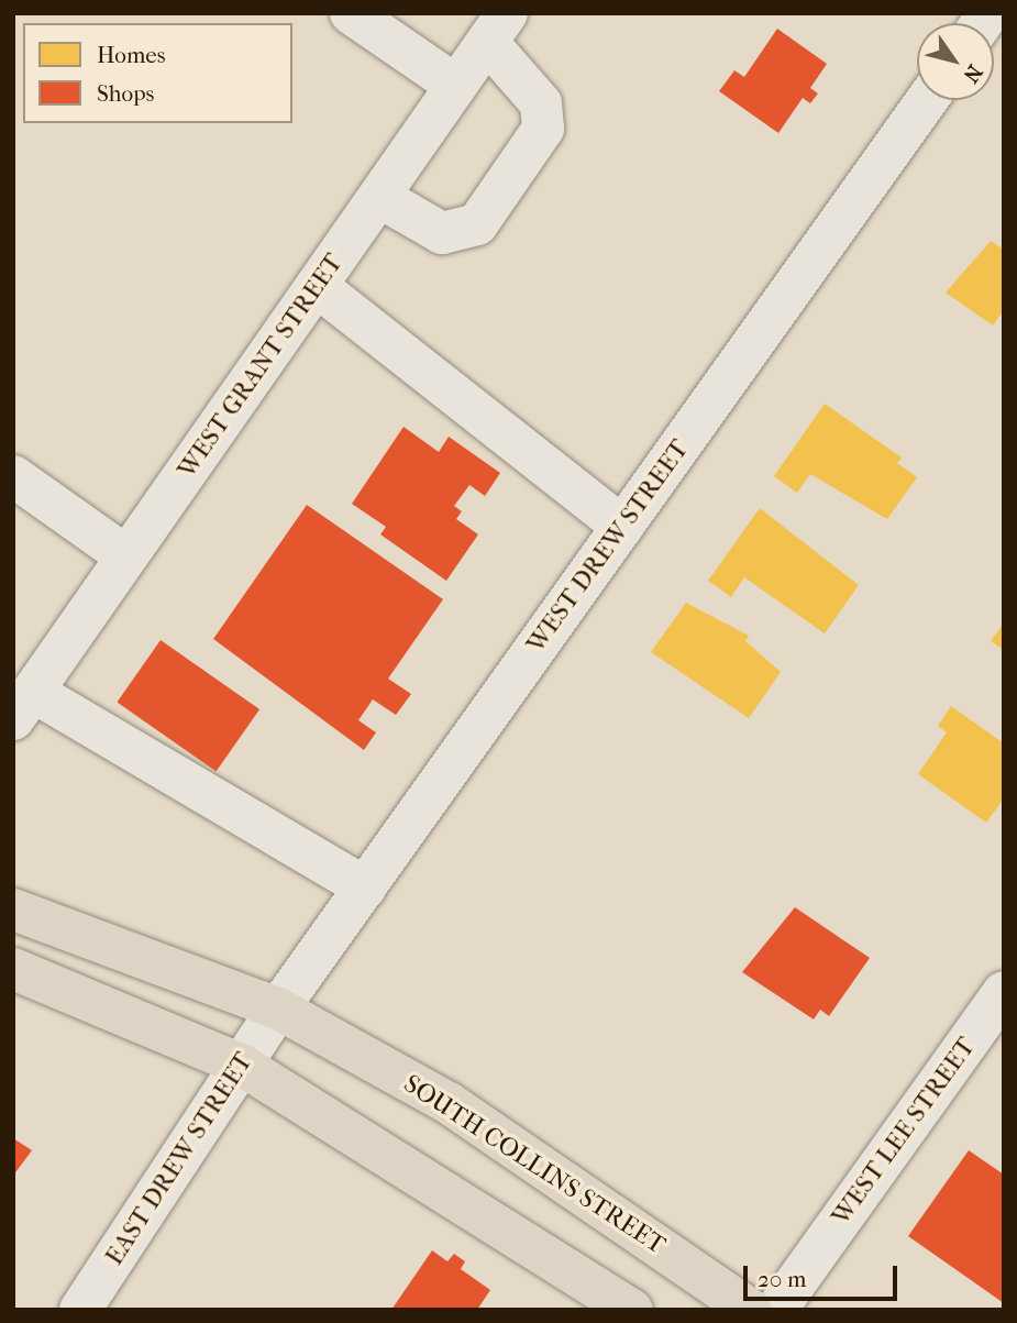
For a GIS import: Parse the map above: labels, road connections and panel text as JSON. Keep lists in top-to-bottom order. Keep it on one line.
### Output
{"streets":{"main road":["SOUTH COLLINS STREET"],"street":["WEST GRANT STREET","WEST DREW STREET","WEST LEE STREET","EAST DREW STREET"]},"crossings":[["WEST DREW STREET","EAST DREW STREET"],["WEST DREW STREET","SOUTH COLLINS STREET"],["EAST DREW STREET","SOUTH COLLINS STREET"]],"legend":["Homes","Shops"],"scale_bar":"20 m","north":"bottom right"}
